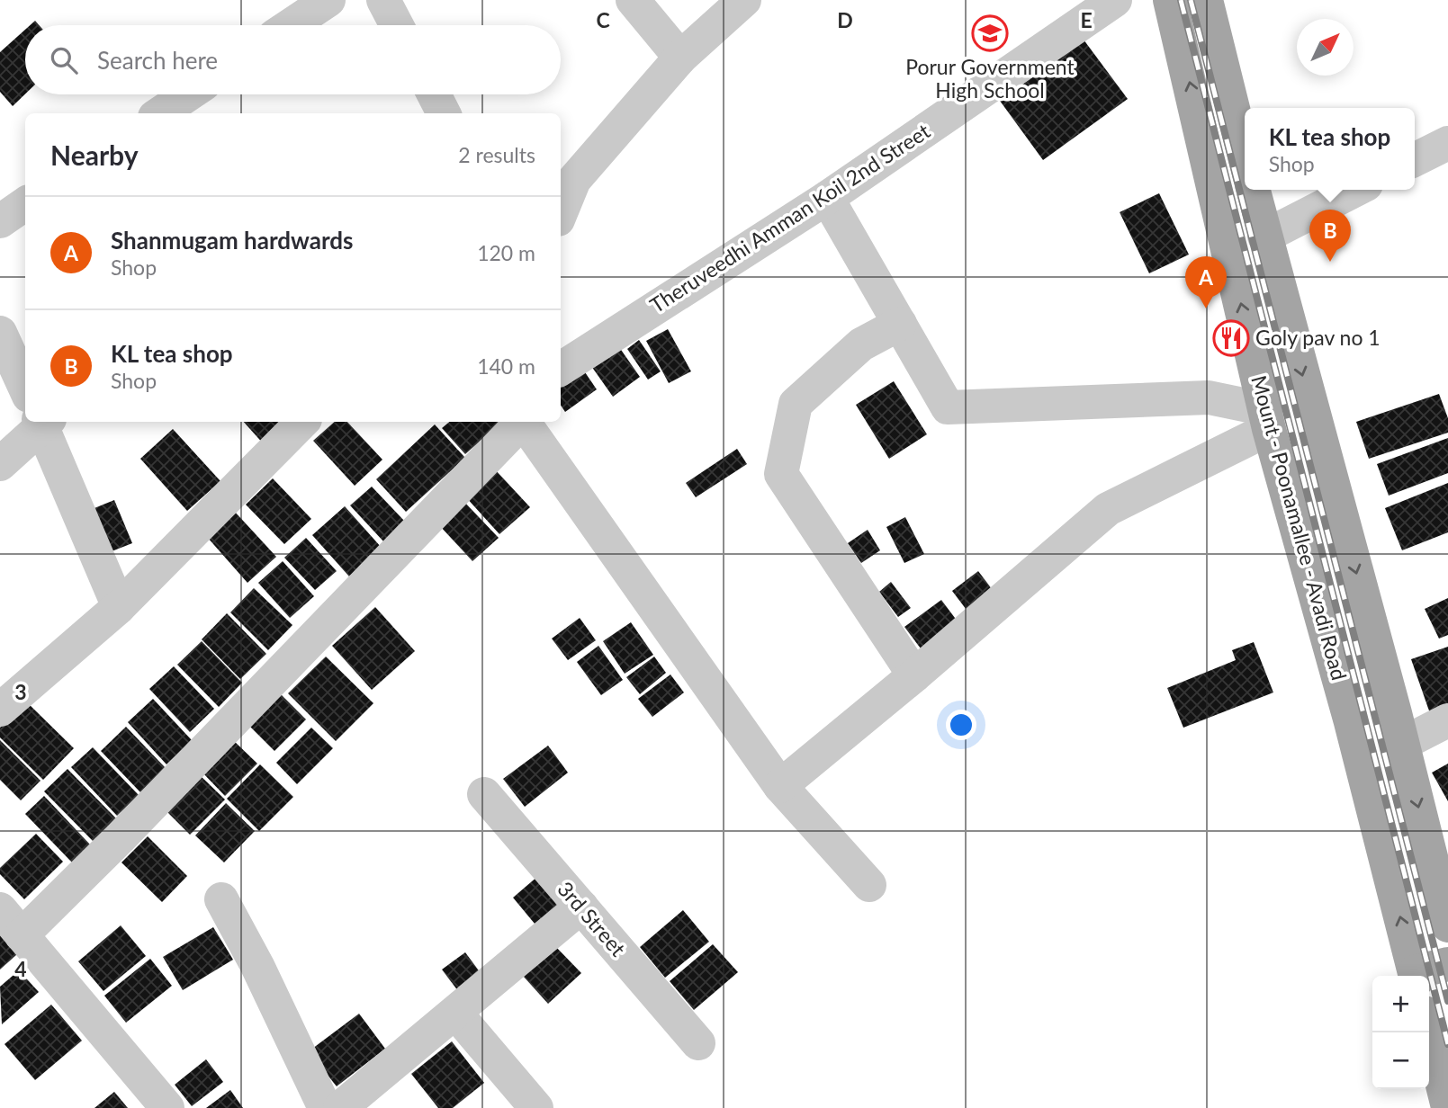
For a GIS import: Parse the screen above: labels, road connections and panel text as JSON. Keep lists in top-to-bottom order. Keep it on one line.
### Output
{"streets":{"main road":["Mount - Poonamallee - Avadi Road"],"street":["Theruveedhi Amman Koil 2nd Street","3rd Street"]},"places":{"school or university":["Porur Government High School"],"restaurant":["Goly pav no 1"]},"north":"top right","page":{"search":"Search here","popup":["KL tea shop","Shop"],"heading":["Nearby","2 results"],"list":[{"mark":"A","name":"Shanmugam hardwards","note":"Shop","value":"120 m"},{"mark":"B","name":"KL tea shop","note":"Shop","value":"140 m"}],"pins":["B","A"],"map_buttons":["+","−"]},"grid":{"columns":["C","D","E"],"rows":["3","4"]}}
